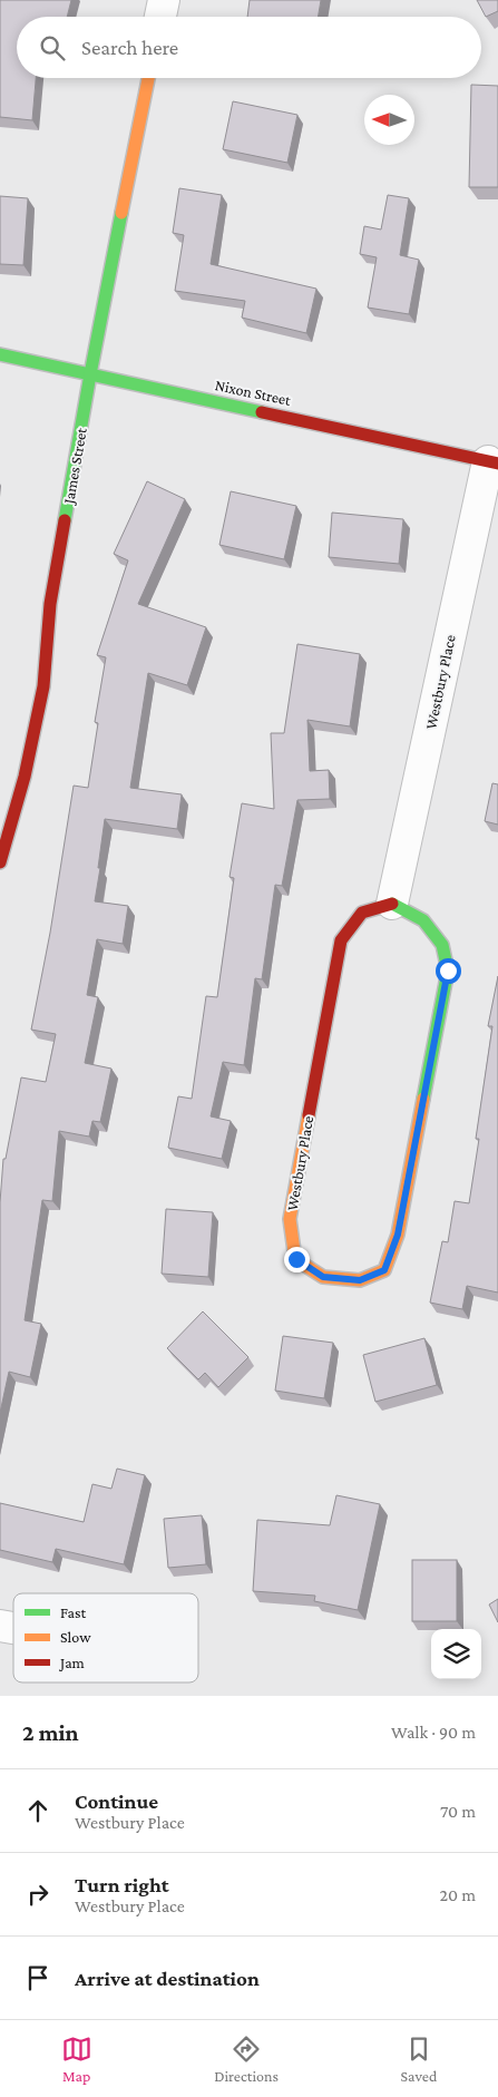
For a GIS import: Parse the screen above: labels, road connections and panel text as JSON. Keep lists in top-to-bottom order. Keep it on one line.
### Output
{"streets":{"street":["Nixon Street","James Street","Westbury Place"]},"crossings":[["Nixon Street","James Street"],["Nixon Street","Westbury Place"]],"legend":["Fast","Slow","Jam"],"north":"left","page":{"search":"Search here","heading":["2 min","Walk · 90 m"],"list":[["Continue","Westbury Place","70 m"],["Turn right","Westbury Place","20 m"],"Arrive at destination"],"nav":["Map","Directions","Saved"]}}
